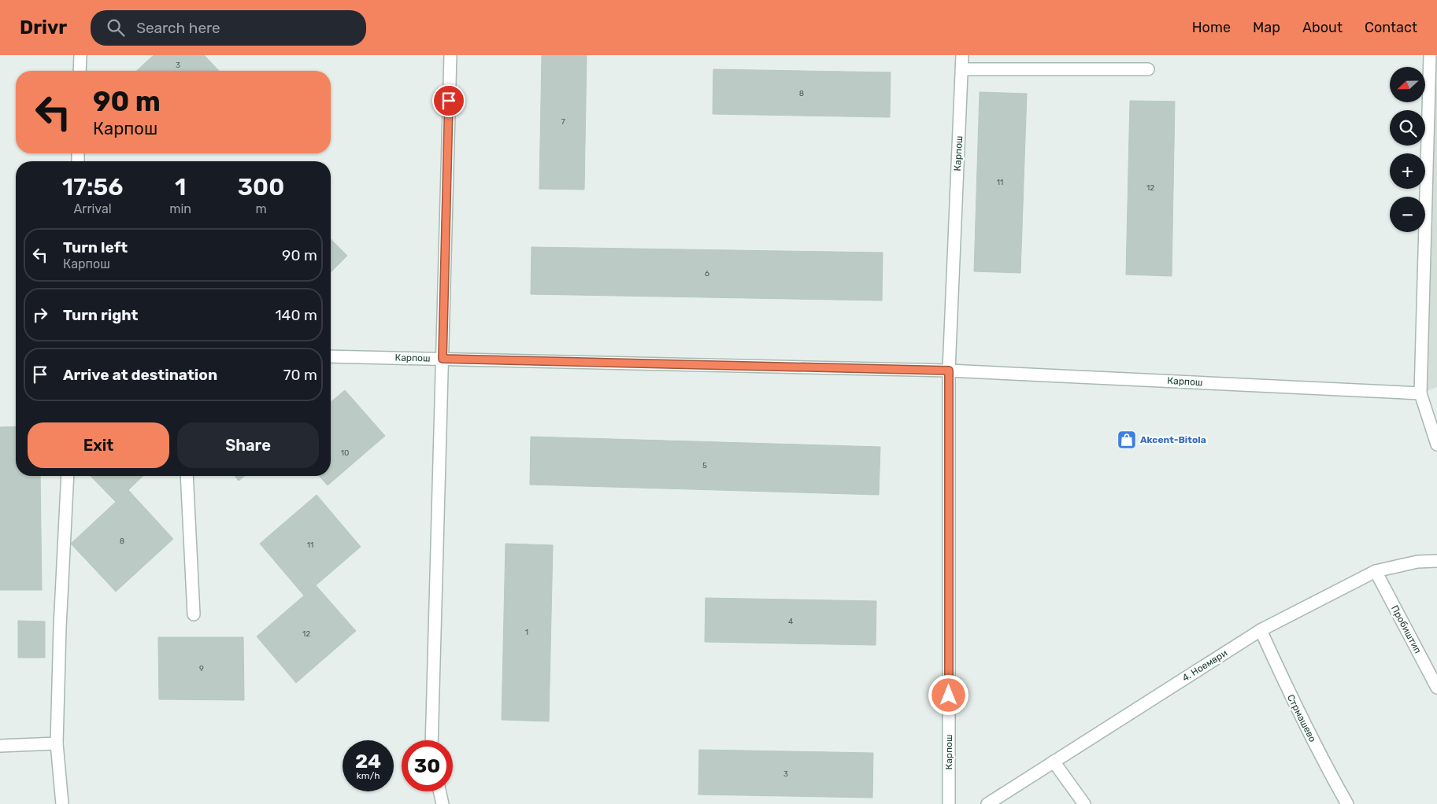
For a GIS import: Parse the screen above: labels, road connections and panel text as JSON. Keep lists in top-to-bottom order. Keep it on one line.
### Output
{"streets":{"street":["Карпош","Пробиштип","4. Ноември","Стрмашево"]},"crossings":[["Пробиштип","4. Ноември"],["4. Ноември","Стрмашево"]],"places":{"shop":["Akcent-Bitola"]},"house_numbers":["3","8","7","11","12","6","10","5","8","11","4","1","12","9","3"],"north":"left","page":{"header":"Drivr","search":"Search here","nav":["Home","Map","About","Contact"],"map_buttons":["+","−"],"turn":["90 m","Карпош"],"eta":["17:56","Arrival","1","min","300","m"],"list":[{"name":"Turn left","note":"Карпош","value":"90 m"},{"name":"Turn right","value":"140 m"},{"name":"Arrive at destination","value":"70 m"}],"buttons":["Exit","Share"],"speed":"24 km/h","limit":"30"}}
